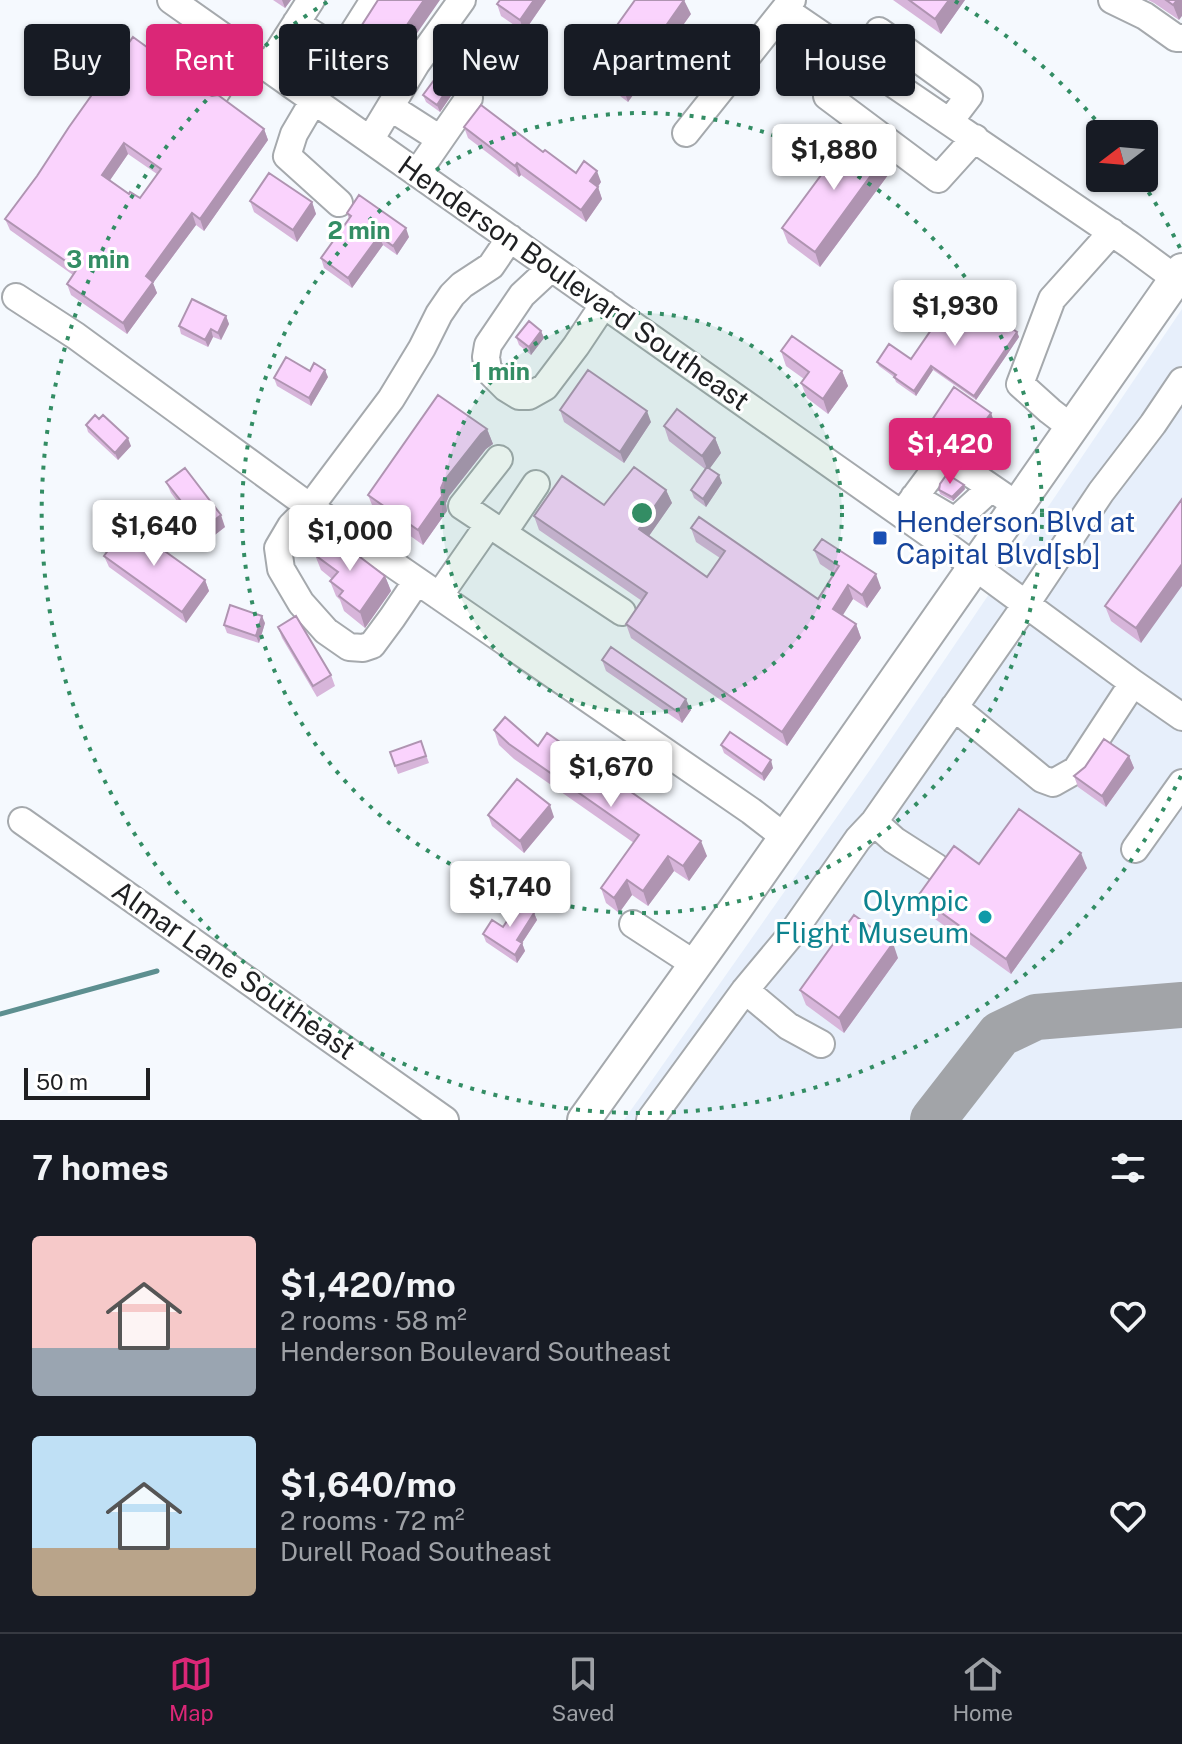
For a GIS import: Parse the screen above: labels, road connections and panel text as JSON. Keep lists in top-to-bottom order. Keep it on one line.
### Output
{"streets":{"street":["Henderson Boulevard Southeast","Almar Lane Southeast"]},"places":{"transit":["Henderson Blvd at Capital Blvd[sb]"],"other":["Olympic Flight Museum"]},"scale_bar":"50 m","north":"left","page":{"chip":["Buy","Rent","Filters","New","Apartment","House"],"price":["$1,880","$1,930","$1,420","$1,640","$1,000","$1,670","$1,740"],"scale":"50 m","heading":"7 homes","list":[{"name":"$1,420/mo","note":"2 rooms · 58 m² · Henderson Boulevard Southeast"},{"name":"$1,640/mo","note":"2 rooms · 72 m² · Durell Road Southeast"}],"tabs":["Map","Saved","Home"]},"rings":["2 min","3 min","1 min"]}
